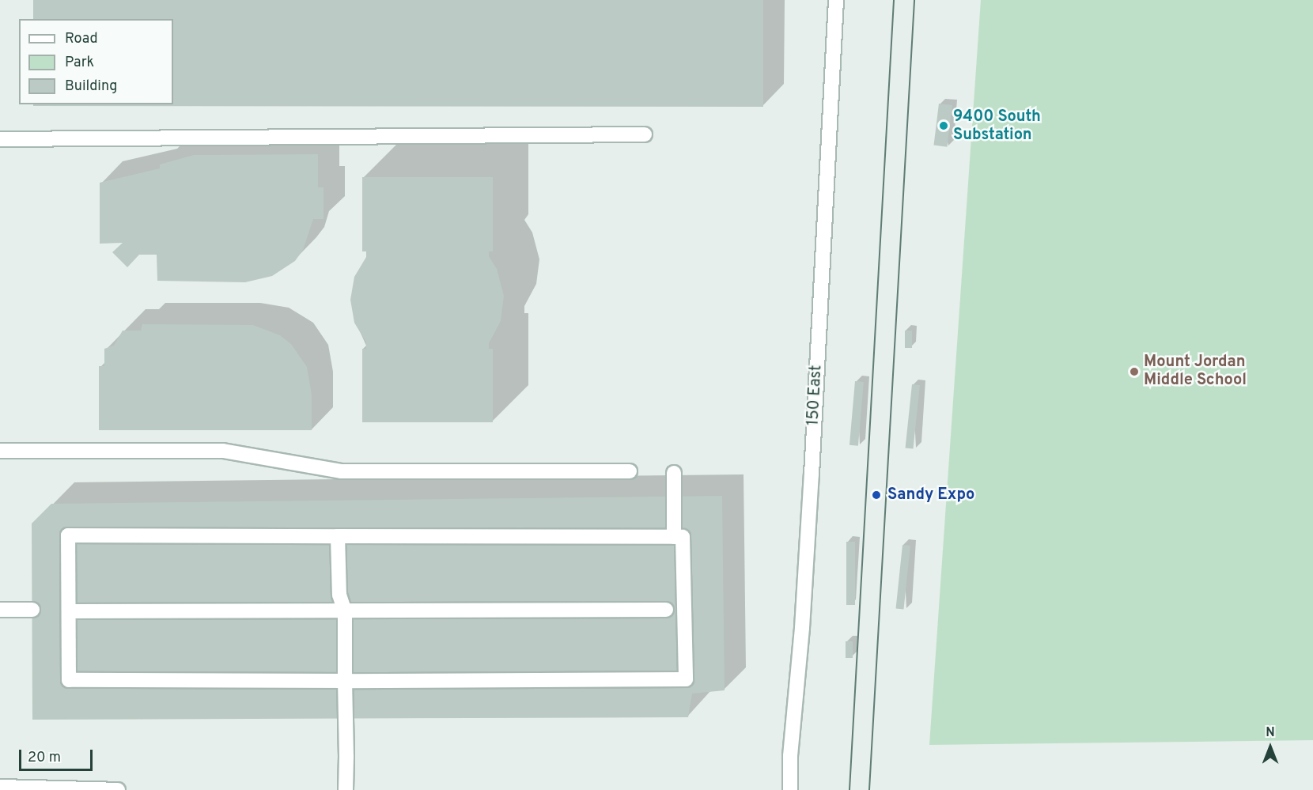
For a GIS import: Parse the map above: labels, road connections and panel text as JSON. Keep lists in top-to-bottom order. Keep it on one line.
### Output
{"streets":{"street":["150 East"]},"places":["9400 South Substation","Mount Jordan Middle School","Sandy Expo"],"legend":["Road","Park","Building"],"scale_bar":"20 m","north":"top"}
